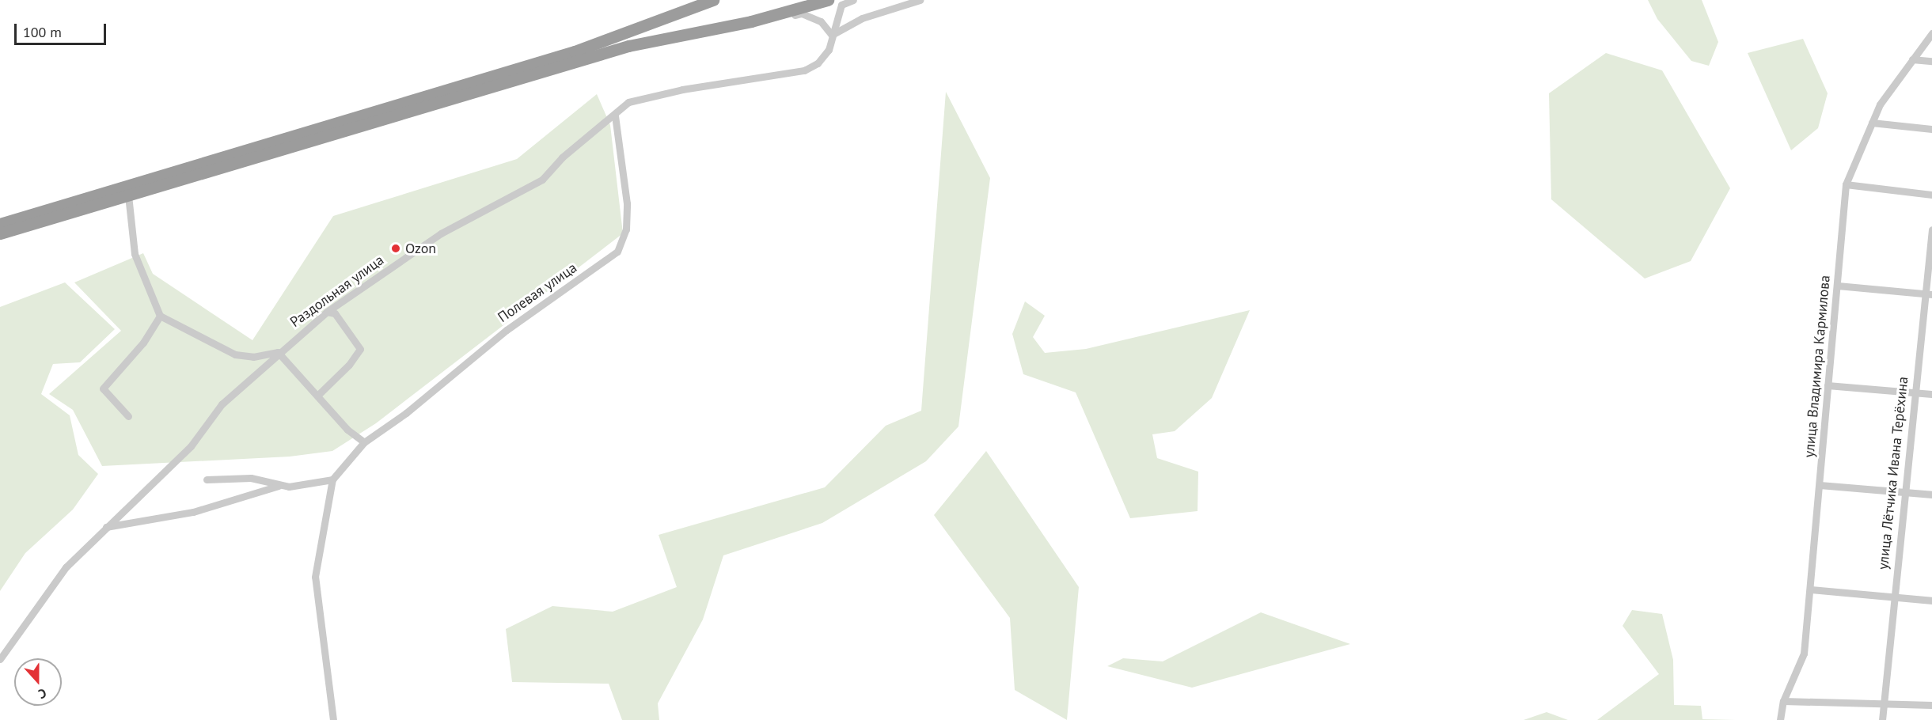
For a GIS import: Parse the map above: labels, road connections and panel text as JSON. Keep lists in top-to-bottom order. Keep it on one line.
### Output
{"streets":{"street":["Раздольная улица","Полевая улица","улица Владимира Кармилова","улица Лётчика Ивана Терёхина"]},"crossings":[["Раздольная улица","Полевая улица"]],"places":["Ozon"],"scale_bar":"100 m","north":"bottom"}
